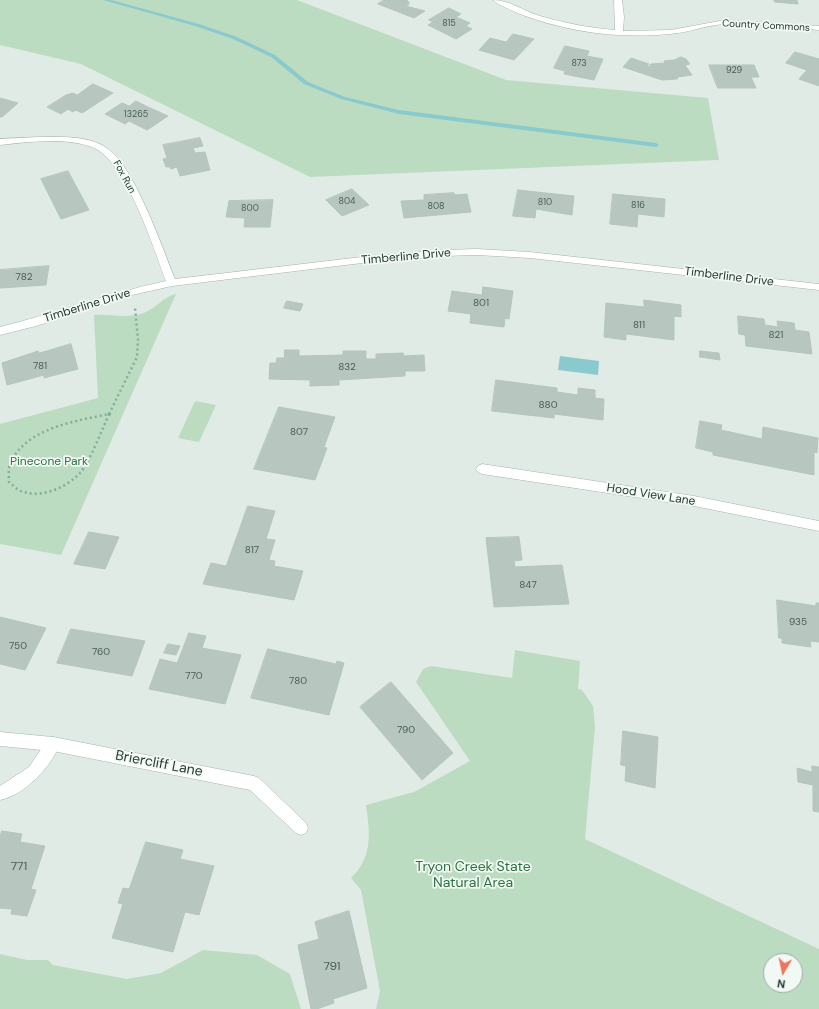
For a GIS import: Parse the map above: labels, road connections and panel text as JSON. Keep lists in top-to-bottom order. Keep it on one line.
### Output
{"streets":{"street":["Country Commons","Fox Run","Timberline Drive","Hood View Lane","Briercliff Lane"]},"crossings":[["Fox Run","Timberline Drive"]],"parks":["Pinecone Park","Tryon Creek State Natural Area"],"house_numbers":["815","873","929","13265","804","810","816","808","800","782","801","811","821","781","832","880","807","817","847","935","750","760","770","780","790","771","791"],"north":"bottom"}
